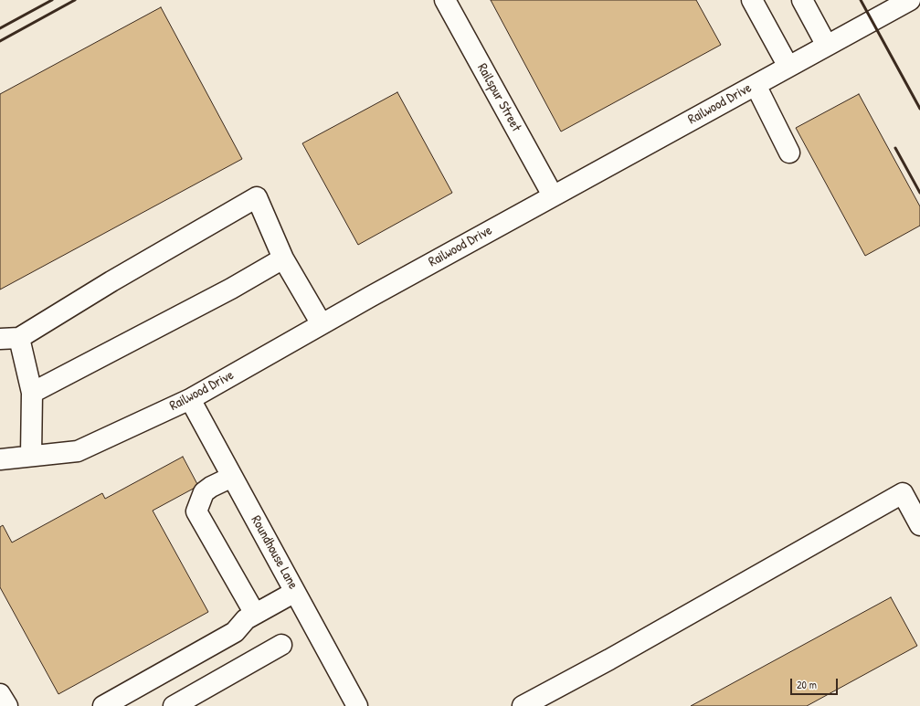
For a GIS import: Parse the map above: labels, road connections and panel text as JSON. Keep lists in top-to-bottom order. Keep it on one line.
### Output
{"streets":{"street":["Railspur Street","Railwood Drive","Roundhouse Lane"]},"crossings":[["Railspur Street","Railwood Drive"],["Railwood Drive","Roundhouse Lane"]],"scale_bar":"20 m"}
